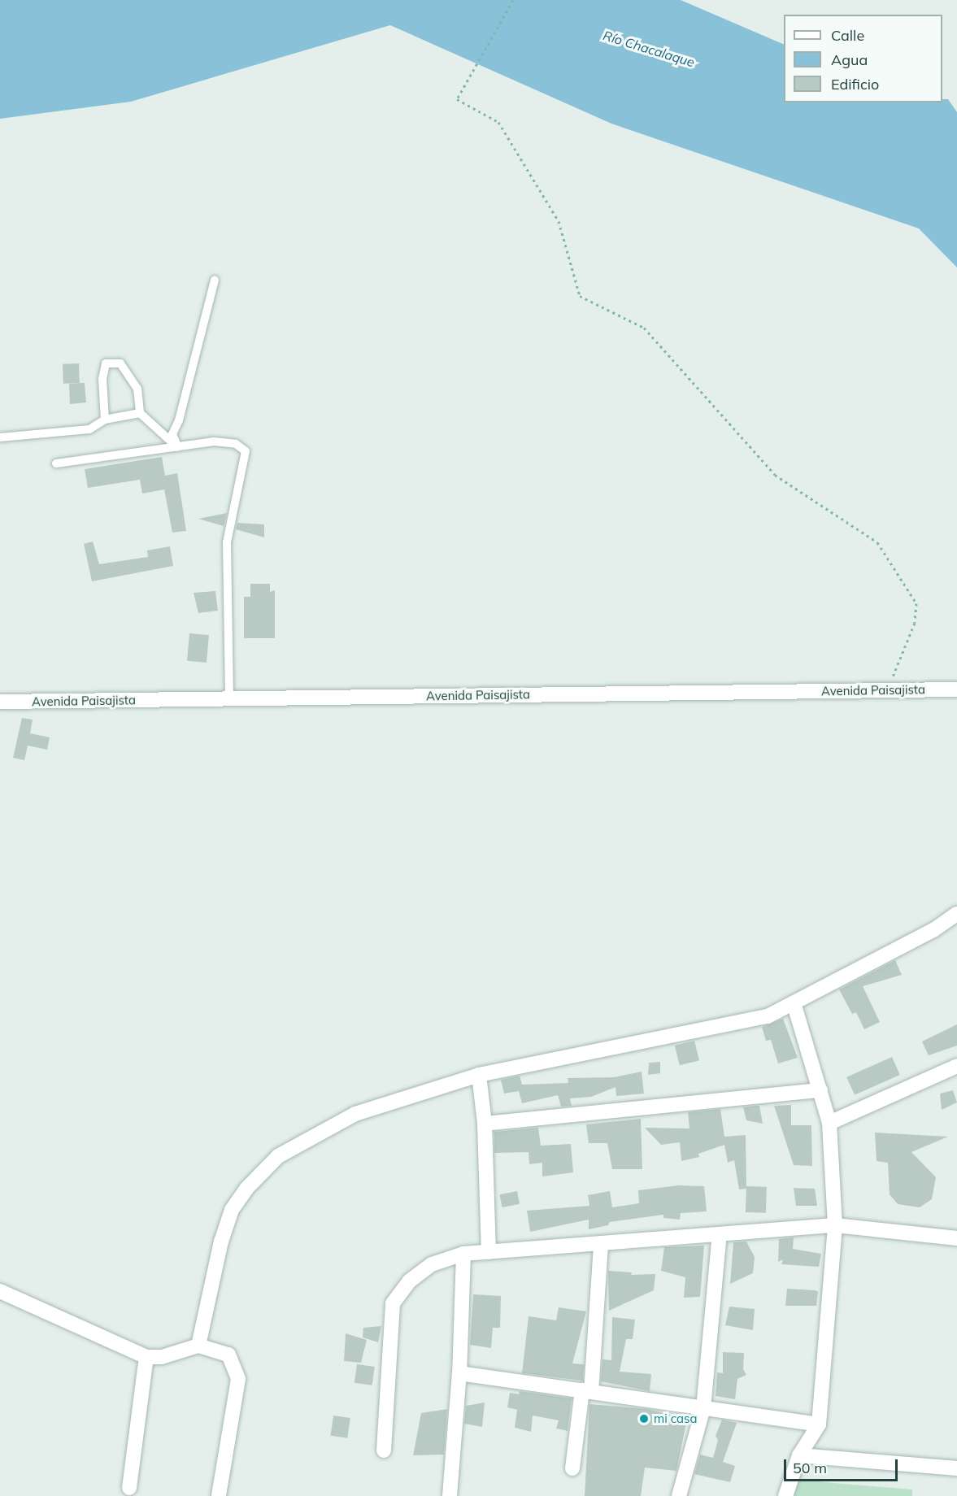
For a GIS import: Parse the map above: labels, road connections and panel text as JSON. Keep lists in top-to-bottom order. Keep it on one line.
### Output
{"streets":{"street":["Avenida Paisajista"]},"water":["Río Chacalaque"],"places":["mi casa"],"legend":["Calle","Agua","Edificio"],"scale_bar":"50 m"}
